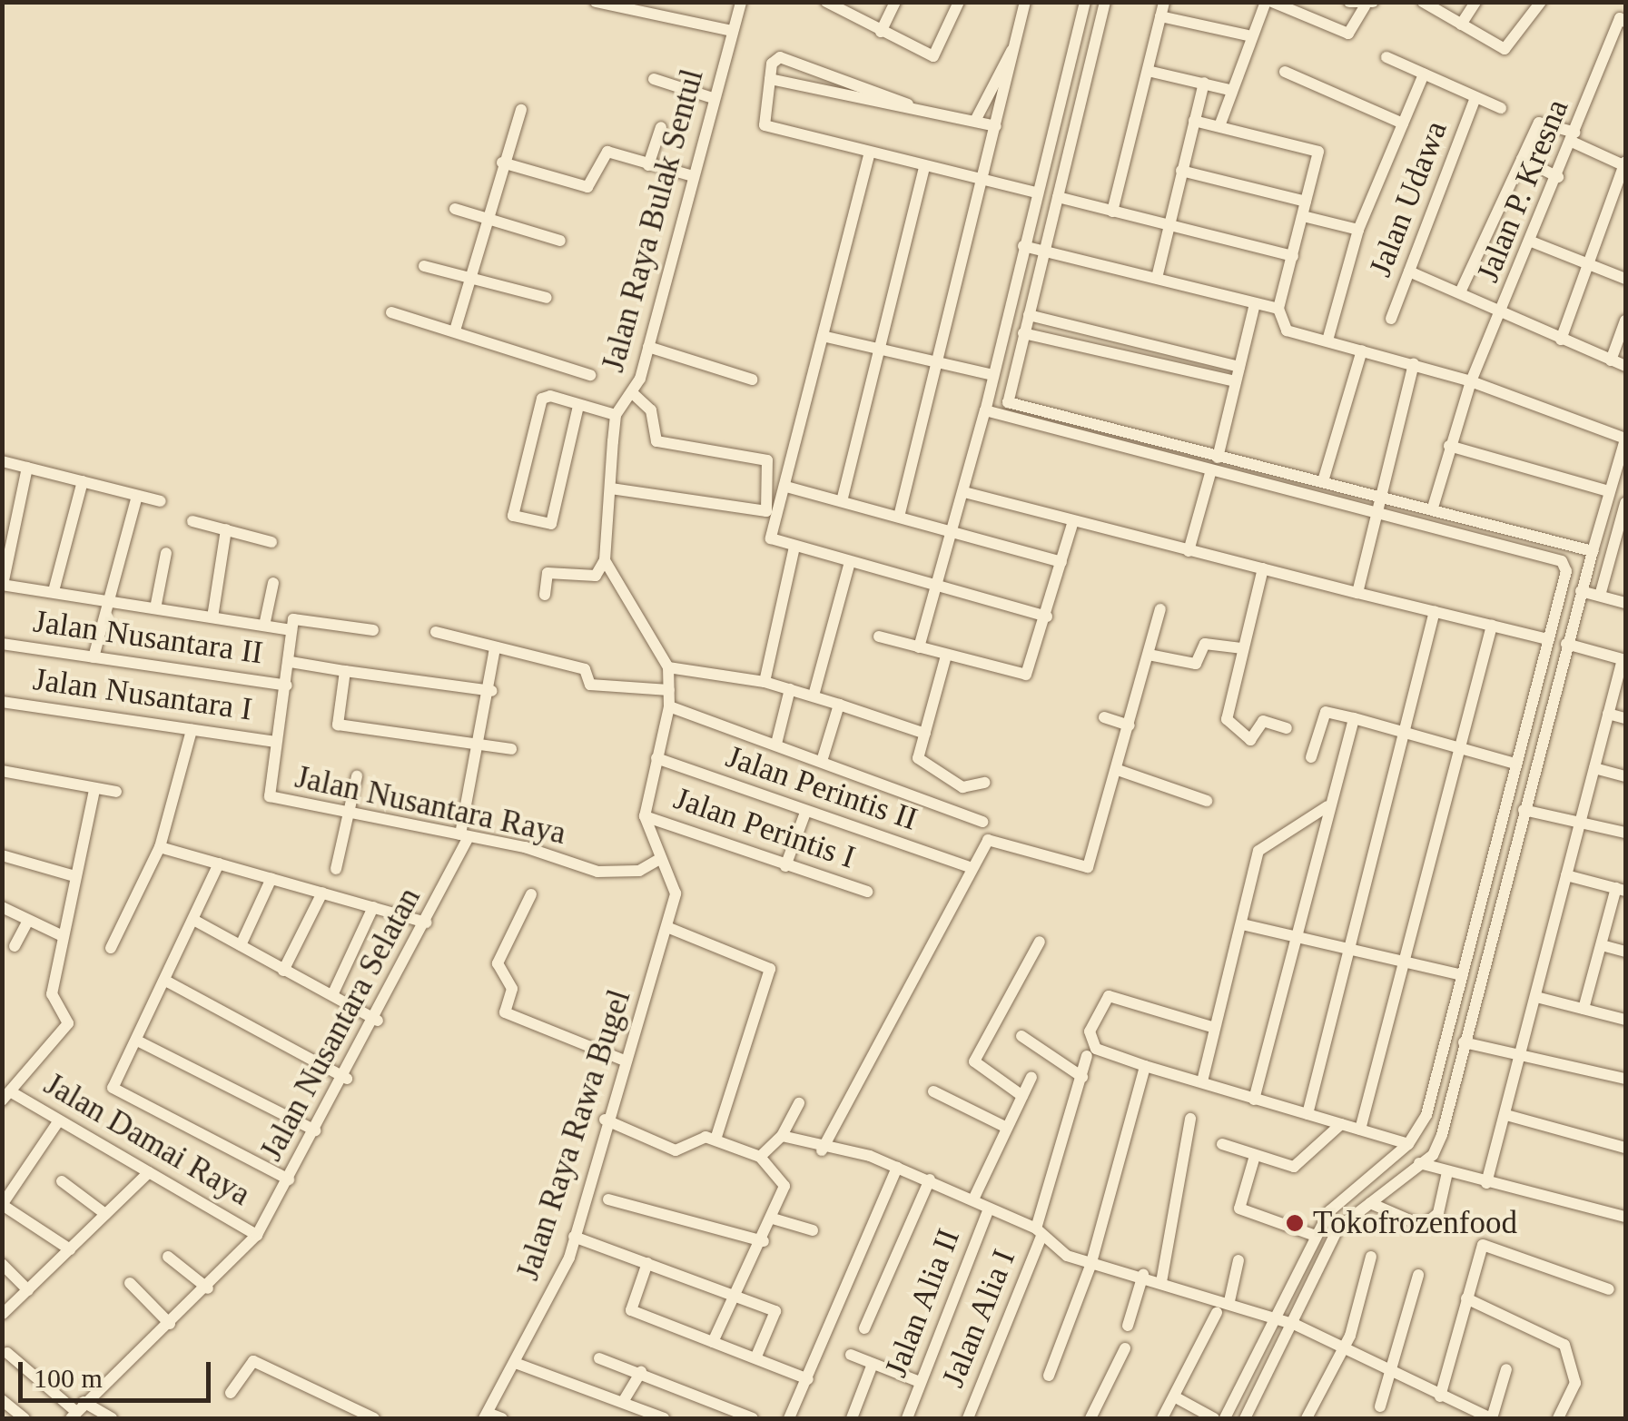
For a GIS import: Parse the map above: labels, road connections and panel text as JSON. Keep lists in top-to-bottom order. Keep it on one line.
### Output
{"streets":{"street":["Jalan P. Kresna","Jalan Udawa","Jalan Raya Bulak Sentul","Jalan Nusantara II","Jalan Nusantara I","Jalan Perintis II","Jalan Nusantara Raya","Jalan Perintis I","Jalan Nusantara Selatan","Jalan Raya Rawa Bugel","Jalan Damai Raya","Jalan Alia II","Jalan Alia I"]},"crossings":[["Jalan Nusantara II","Jalan Nusantara Raya"],["Jalan Nusantara II","Jalan Nusantara Selatan"],["Jalan Nusantara I","Jalan Nusantara Raya"],["Jalan Nusantara Raya","Jalan Nusantara Selatan"],["Jalan Nusantara Raya","Jalan Raya Rawa Bugel"],["Jalan Nusantara Selatan","Jalan Damai Raya"]],"places":["Tokofrozenfood"],"scale_bar":"100 m"}
